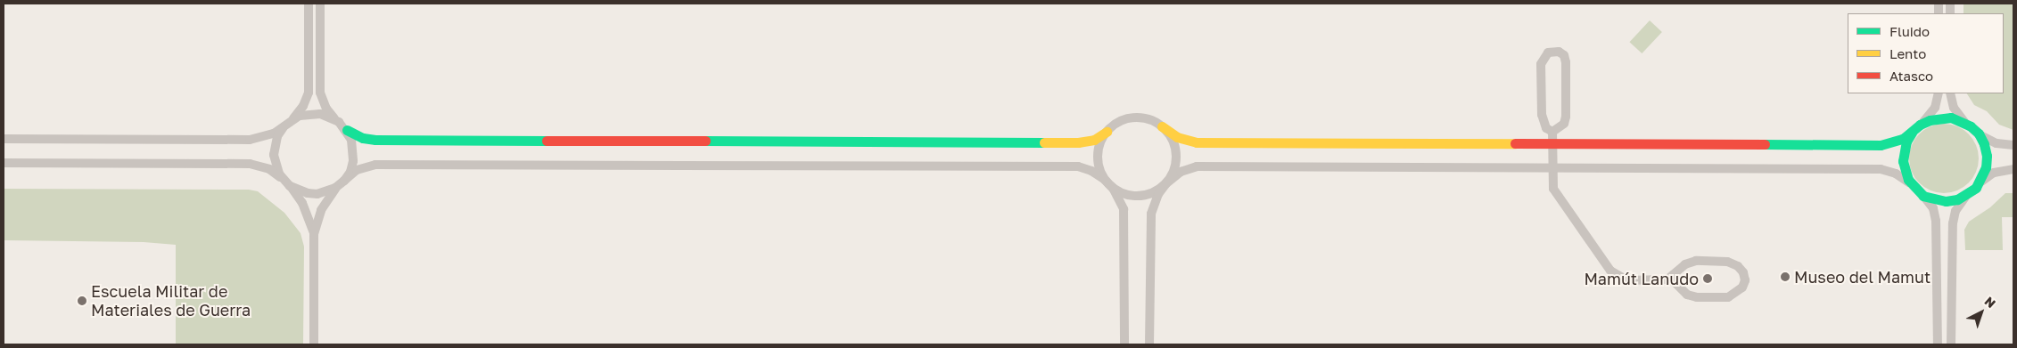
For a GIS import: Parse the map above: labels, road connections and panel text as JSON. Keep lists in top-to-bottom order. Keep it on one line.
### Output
{"places":["Museo del Mamut","Mamút Lanudo","Escuela Militar de Materiales de Guerra"],"legend":["Fluido","Lento","Atasco"],"north":"top right"}
